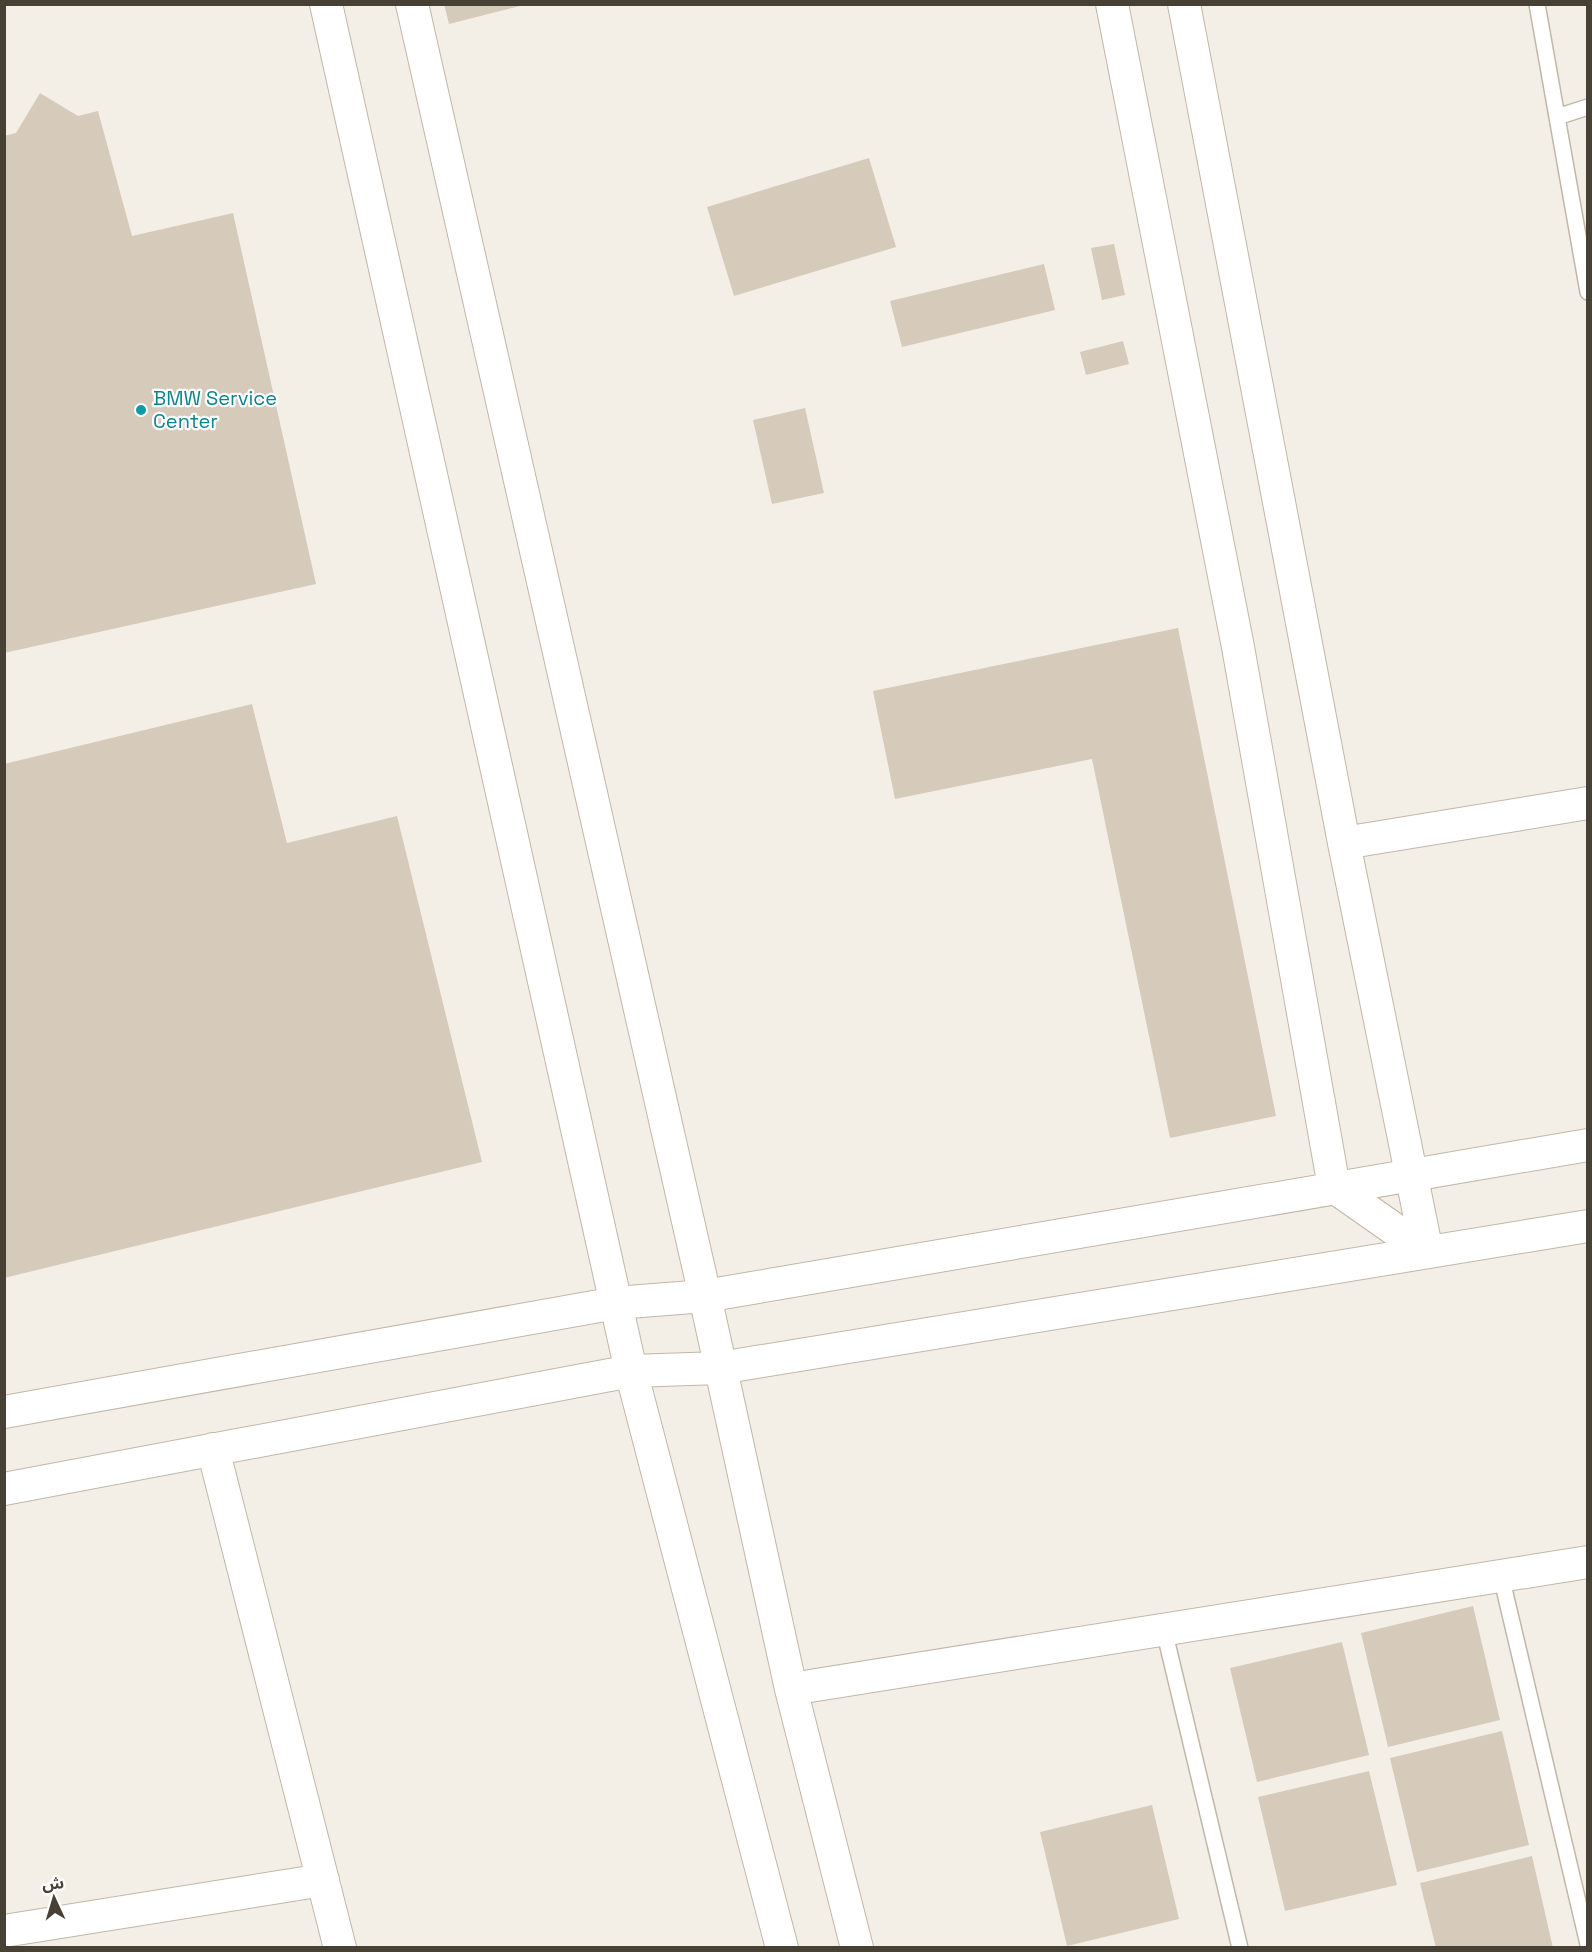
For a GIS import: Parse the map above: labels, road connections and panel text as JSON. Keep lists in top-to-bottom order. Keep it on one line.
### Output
{"places":["BMW Service Center"],"north":"top"}
